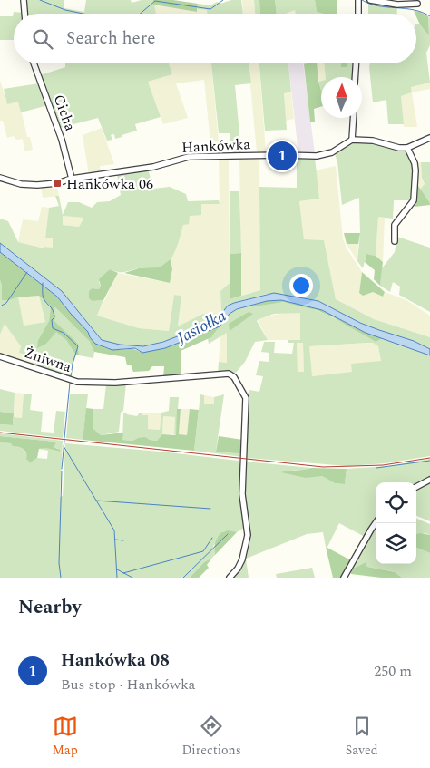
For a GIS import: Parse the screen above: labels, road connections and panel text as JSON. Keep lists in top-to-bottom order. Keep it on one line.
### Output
{"streets":{"street":["Cicha","Hankówka","Żniwna"]},"crossings":[["Cicha","Hankówka"]],"water":["Jasiołka"],"places":{"transit":["Hankówka 06"]},"north":"top","page":{"search":"Search here","pins":"1","heading":"Nearby","list":[{"mark":"1","name":"Hankówka 08","note":"Bus stop · Hankówka","value":"250 m"}],"nav":["Map","Directions","Saved"]}}
